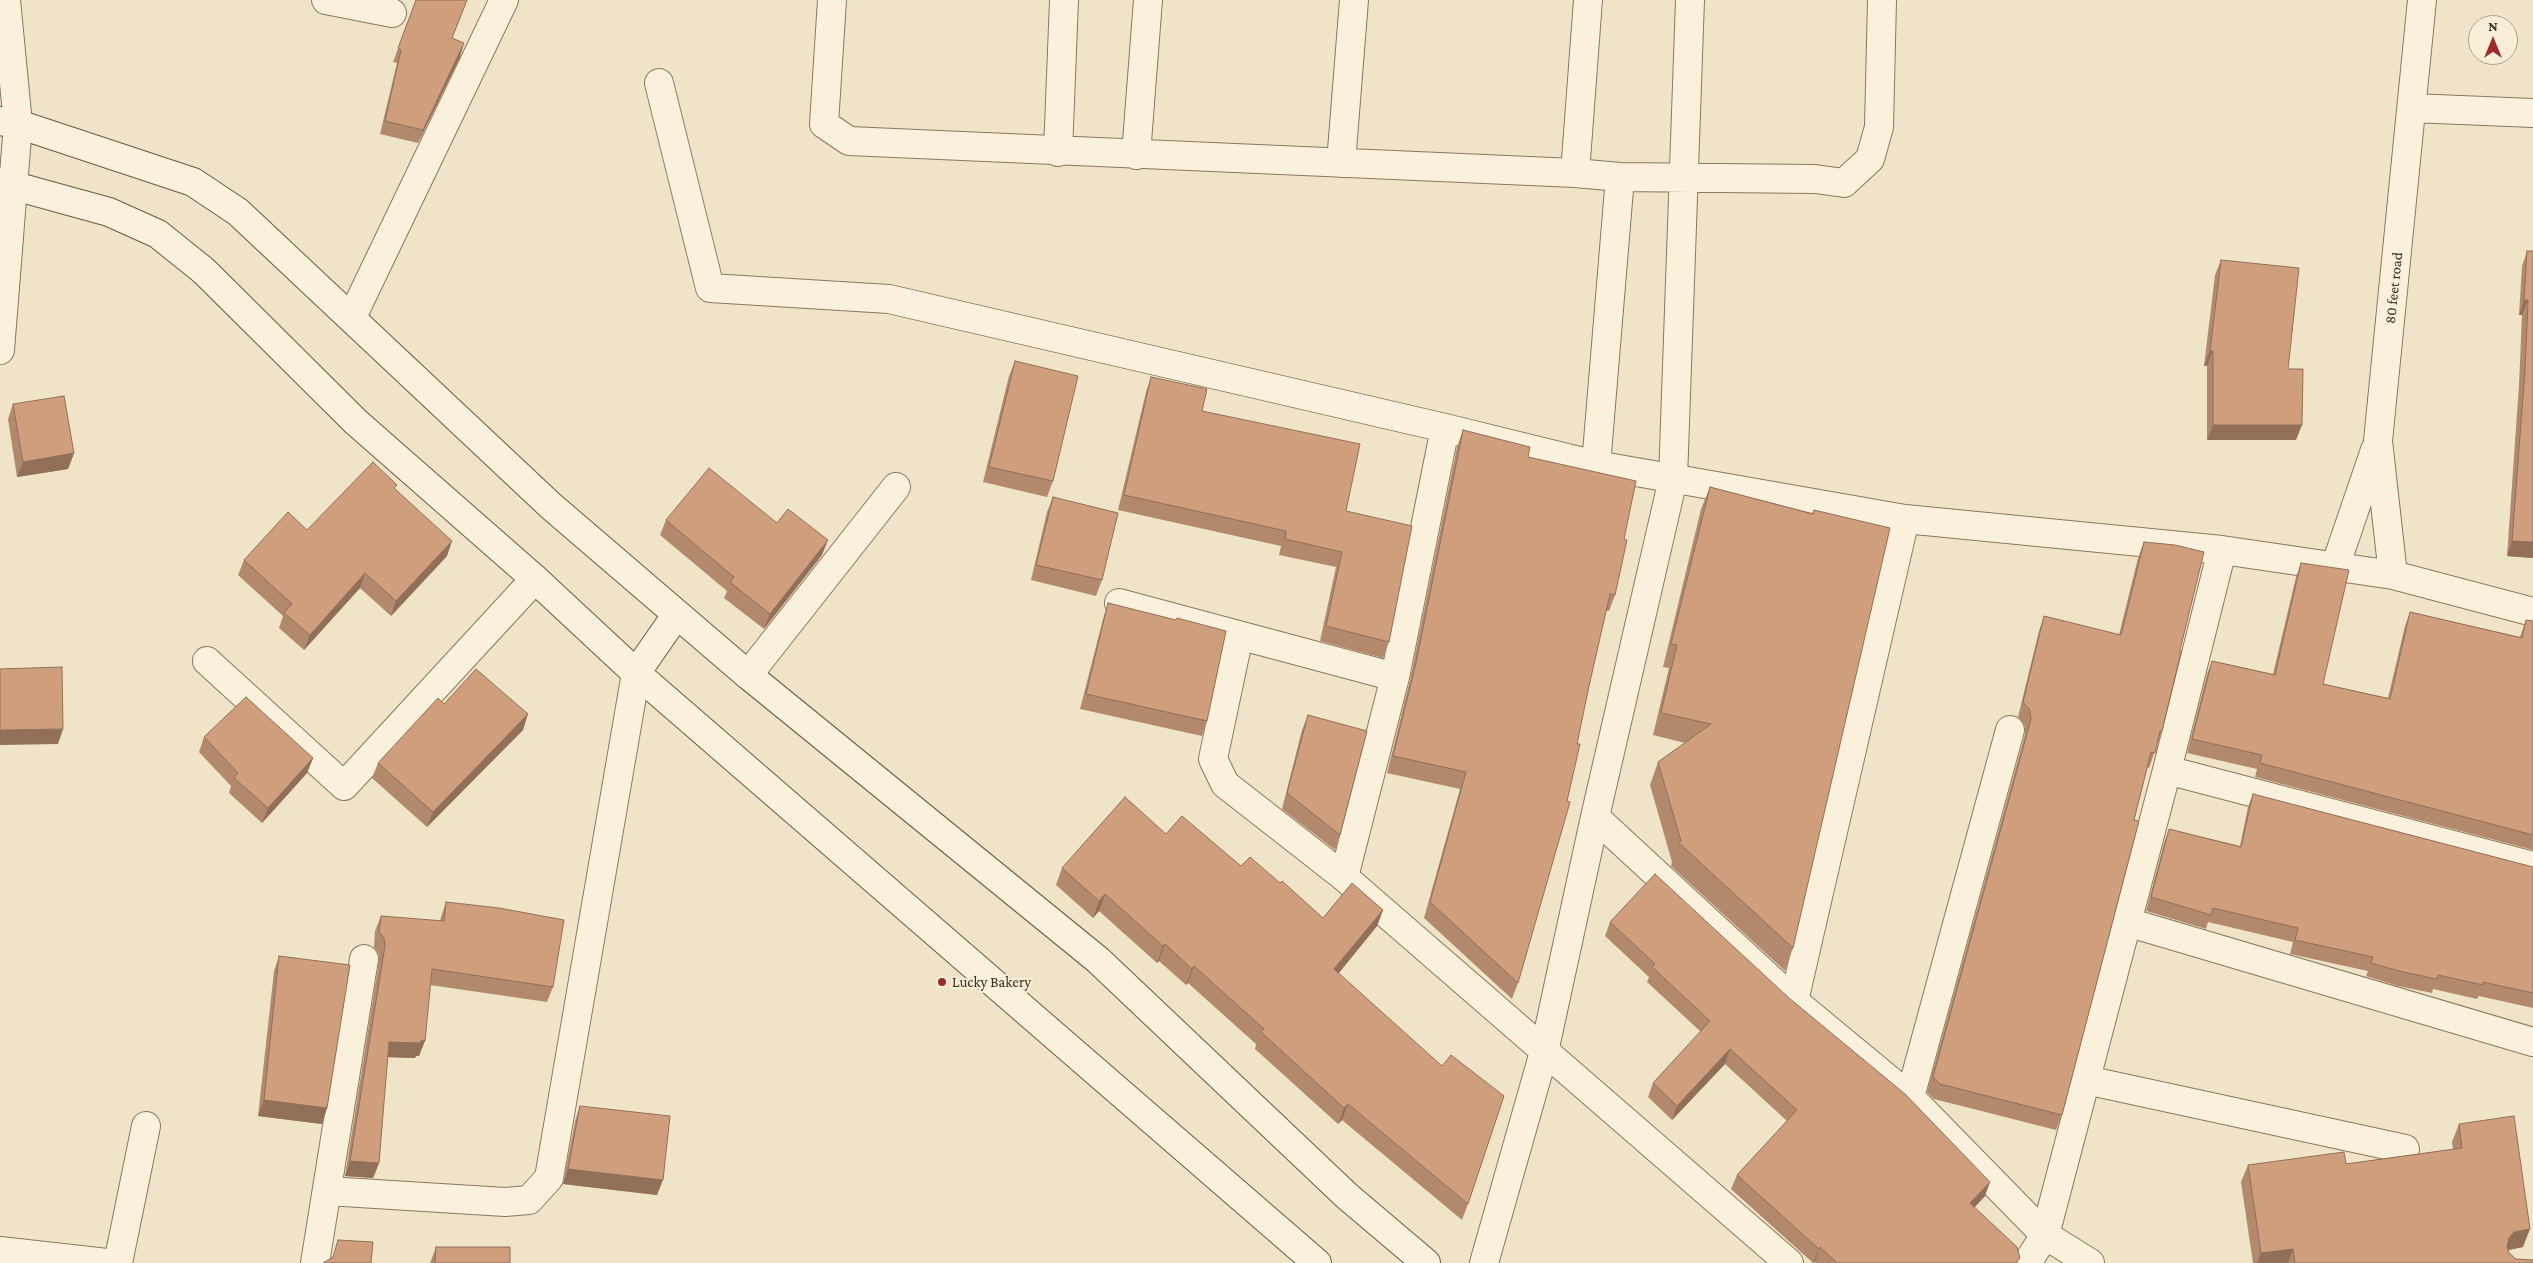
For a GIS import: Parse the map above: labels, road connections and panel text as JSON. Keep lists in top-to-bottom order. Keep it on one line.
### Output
{"streets":{"street":["80 feet road"]},"places":["Lucky Bakery"],"north":"top"}
